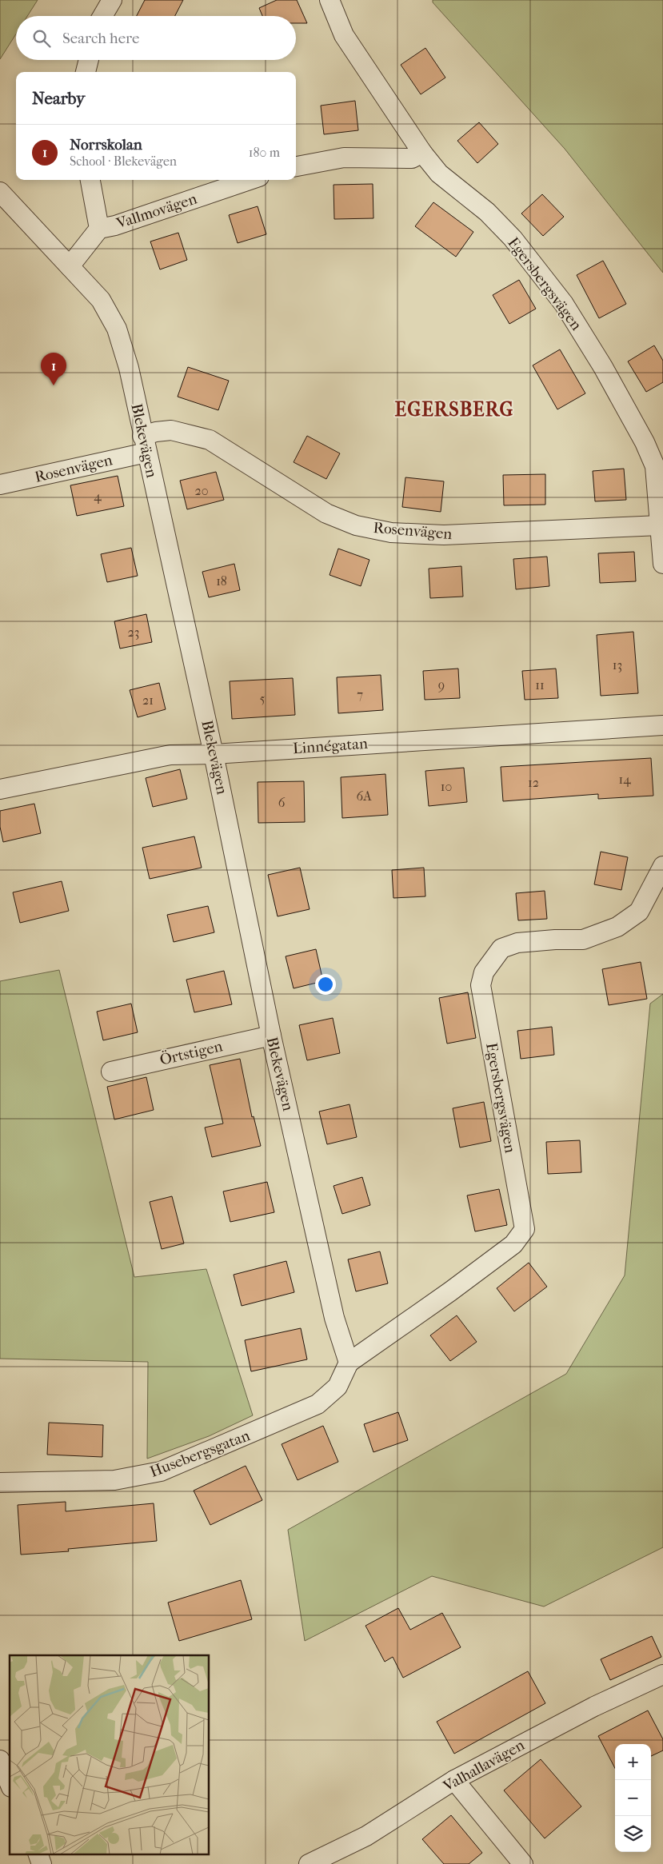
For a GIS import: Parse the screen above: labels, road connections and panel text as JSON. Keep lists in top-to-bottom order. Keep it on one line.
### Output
{"streets":{"street":["Vallmovägen","Egersbergsvägen","Blekevägen","Rosenvägen","Linnégatan","Örtstigen","Husebergsgatan","Valhallavägen"]},"crossings":[["Egersbergsvägen","Blekevägen"],["Egersbergsvägen","Rosenvägen"],["Egersbergsvägen","Husebergsgatan"],["Blekevägen","Rosenvägen"],["Blekevägen","Linnégatan"],["Blekevägen","Örtstigen"],["Blekevägen","Husebergsgatan"]],"districts":["EGERSBERG"],"house_numbers":["20","4","18","23","13","9","11","7","5","21","14","12","10","6A","6"],"page":{"search":"Search here","heading":"Nearby","list":[{"mark":"1","name":"Norrskolan","note":"School · Blekevägen","value":"180 m"}],"pins":"1","map_buttons":["+","−"]}}
